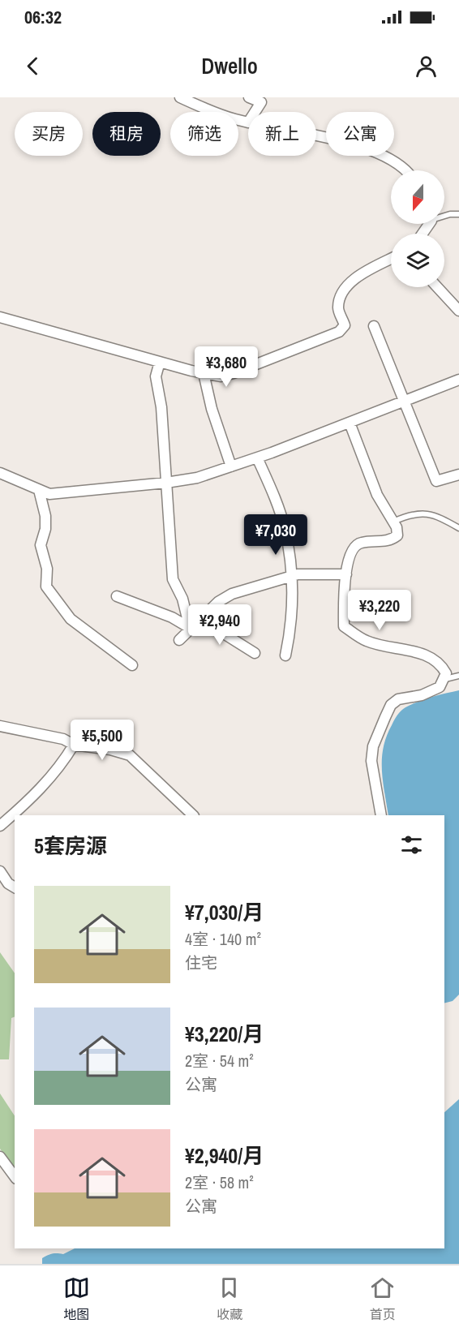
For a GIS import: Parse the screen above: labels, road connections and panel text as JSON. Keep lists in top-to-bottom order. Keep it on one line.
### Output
{"north":"bottom","page":{"status":"06:32","header":"Dwello","chip":["买房","租房","筛选","新上","公寓"],"price":["¥3,680","¥7,030","¥3,220","¥2,940","¥5,500"],"heading":"5套房源","list":[{"name":"¥7,030/月","note":"4室 · 140 m² · 住宅"},{"name":"¥3,220/月","note":"2室 · 54 m² · 公寓"},{"name":"¥2,940/月","note":"2室 · 58 m² · 公寓"}],"tabs":["地图","收藏","首页"]}}
